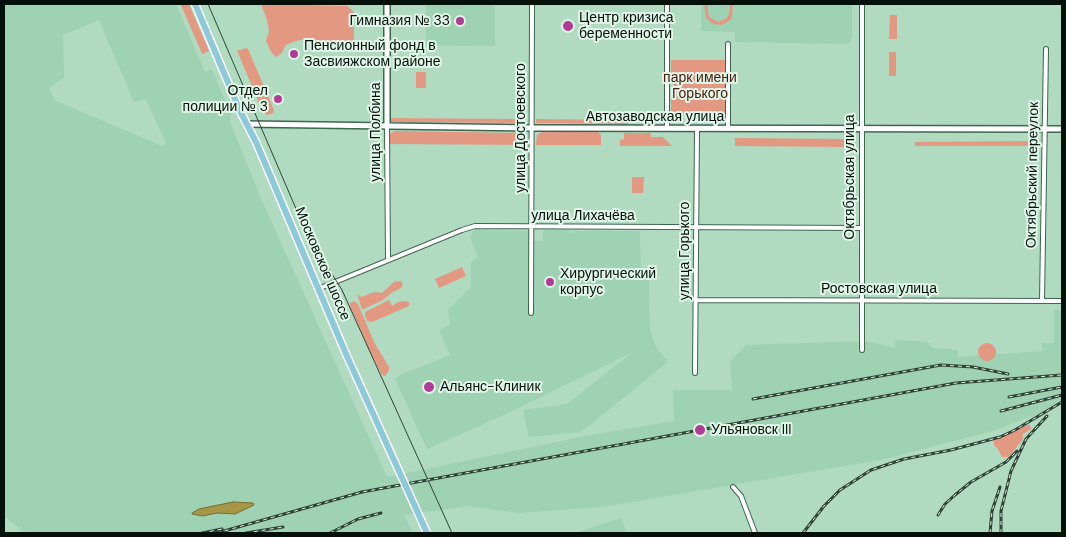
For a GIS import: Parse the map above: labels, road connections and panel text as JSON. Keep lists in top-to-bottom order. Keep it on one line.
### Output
{"streets":{"main road":["Московское шоссе"],"street":["Автозаводская улица","улица Достоевского","улица Полбина","Октябрьский переулок","Октябрьская улица","улица Лихачёва","улица Горького","Ростовская улица"]},"crossings":[["Автозаводская улица","улица Достоевского"],["Автозаводская улица","улица Полбина"],["Автозаводская улица","Октябрьский переулок"],["Автозаводская улица","Октябрьская улица"],["Автозаводская улица","улица Горького"],["Автозаводская улица","Московское шоссе"],["улица Достоевского","улица Лихачёва"],["улица Полбина","улица Лихачёва"],["Октябрьский переулок","Ростовская улица"],["Октябрьская улица","улица Лихачёва"],["Октябрьская улица","Ростовская улица"],["улица Лихачёва","улица Горького"],["улица Лихачёва","Московское шоссе"],["улица Горького","Ростовская улица"]],"parks":["парк имени Горького"],"places":["Гимназия № 33","Центр кризиса беременности","Пенсионный фонд в Засвияжском районе","Отдел полиции № 3","Хирургический корпус","Альянс-Клиник","Ульяновск III"]}
